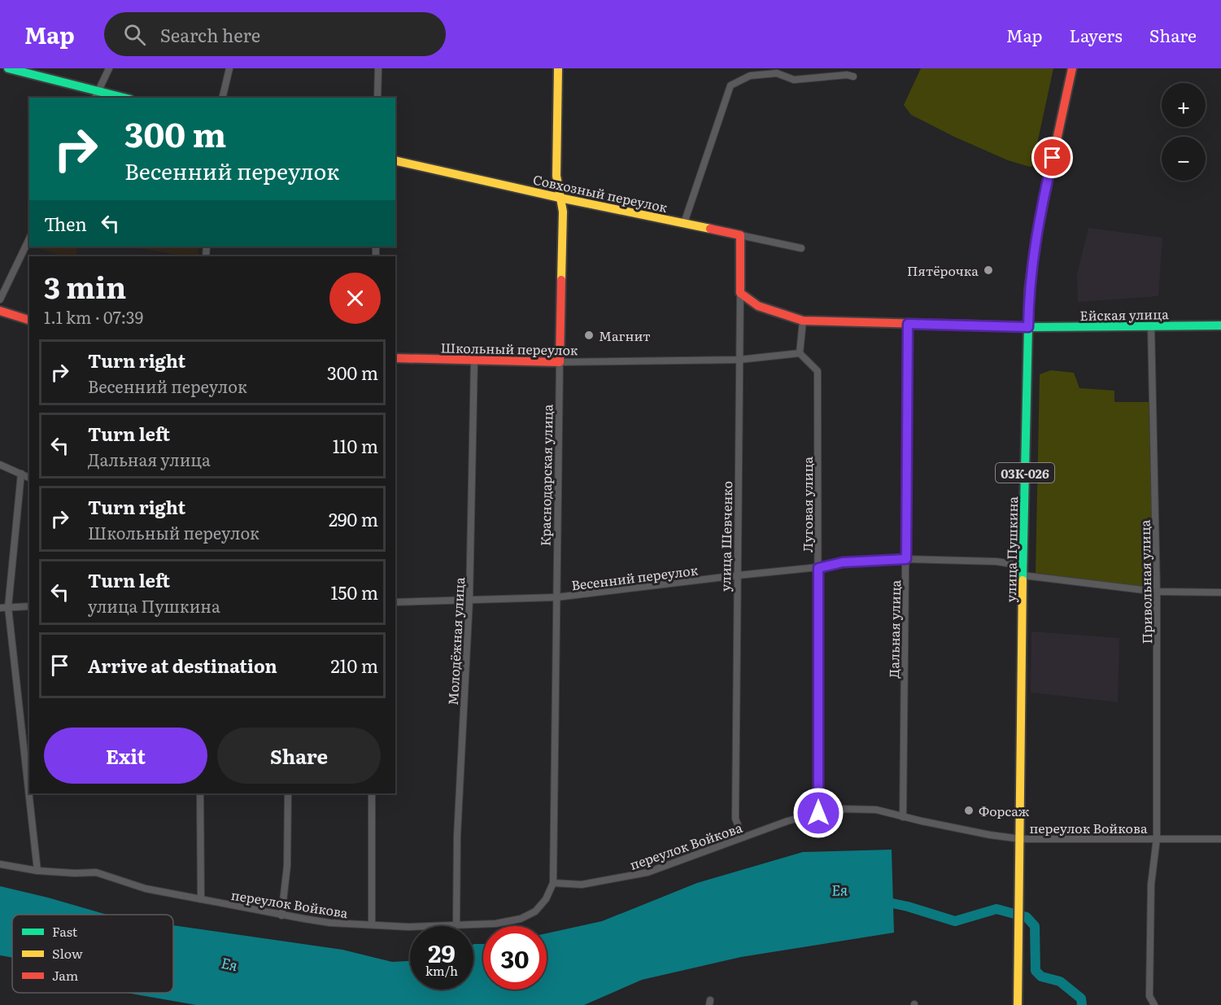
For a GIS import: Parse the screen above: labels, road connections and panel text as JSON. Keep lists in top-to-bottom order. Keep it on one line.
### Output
{"streets":{"street":["Совхозный переулок","Ейская улица","Школьный переулок","03К-026","Краснодарская улица","Луговая улица","улица Шевченко","улица Пушкина","Весенний переулок","Привольная улица","Дальная улица","Молодёжная улица","переулок Войкова"]},"crossings":[["Совхозный переулок","Краснодарская улица"],["Совхозный переулок","улица Шевченко"],["Ейская улица","улица Пушкина"],["Ейская улица","Привольная улица"],["Школьный переулок","Краснодарская улица"],["Школьный переулок","Луговая улица"],["Школьный переулок","улица Шевченко"],["Школьный переулок","Молодёжная улица"],["Краснодарская улица","Весенний переулок"],["Краснодарская улица","переулок Войкова"],["Луговая улица","Весенний переулок"],["Луговая улица","переулок Войкова"],["улица Шевченко","Весенний переулок"],["улица Шевченко","переулок Войкова"],["улица Пушкина","Весенний переулок"],["улица Пушкина","переулок Войкова"],["Весенний переулок","Привольная улица"],["Весенний переулок","Дальная улица"],["Весенний переулок","Молодёжная улица"],["Привольная улица","переулок Войкова"],["Дальная улица","переулок Войкова"],["Молодёжная улица","переулок Войкова"]],"water":["Ея"],"places":["Пятёрочка","Магнит","Форсаж"],"legend":["Fast","Slow","Jam"],"page":{"header":"Map","search":"Search here","nav":["Map","Layers","Share"],"map_buttons":["+","−"],"turn":["300 m","Весенний переулок"],"then":"Then","heading":["3 min","1.1 km · 07:39"],"list":[{"name":"Turn right","note":"Весенний переулок","value":"300 m"},{"name":"Turn left","note":"Дальная улица","value":"110 m"},{"name":"Turn right","note":"Школьный переулок","value":"290 m"},{"name":"Turn left","note":"улица Пушкина","value":"150 m"},{"name":"Arrive at destination","value":"210 m"}],"buttons":["Exit","Share"],"speed":"29 km/h","limit":"30"}}
